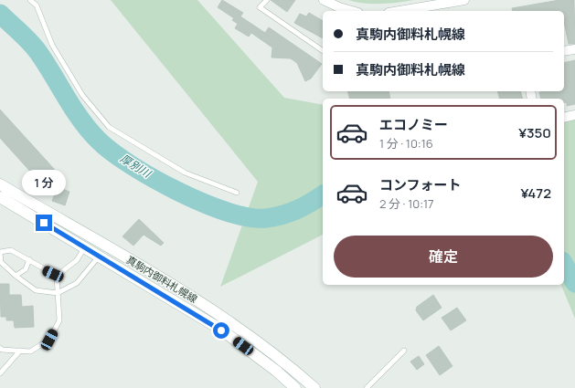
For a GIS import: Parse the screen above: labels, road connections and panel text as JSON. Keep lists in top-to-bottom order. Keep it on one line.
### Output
{"streets":{"main road":["真駒内御料札幌線"]},"water":["厚別川"],"page":{"banner":["真駒内御料札幌線","真駒内御料札幌線"],"list":[{"name":"エコノミー","note":"1 分 · 10:16","value":"¥350"},{"name":"コンフォート","note":"2 分 · 10:17","value":"¥472"}],"bubble":"1 分","buttons":"確定"}}
